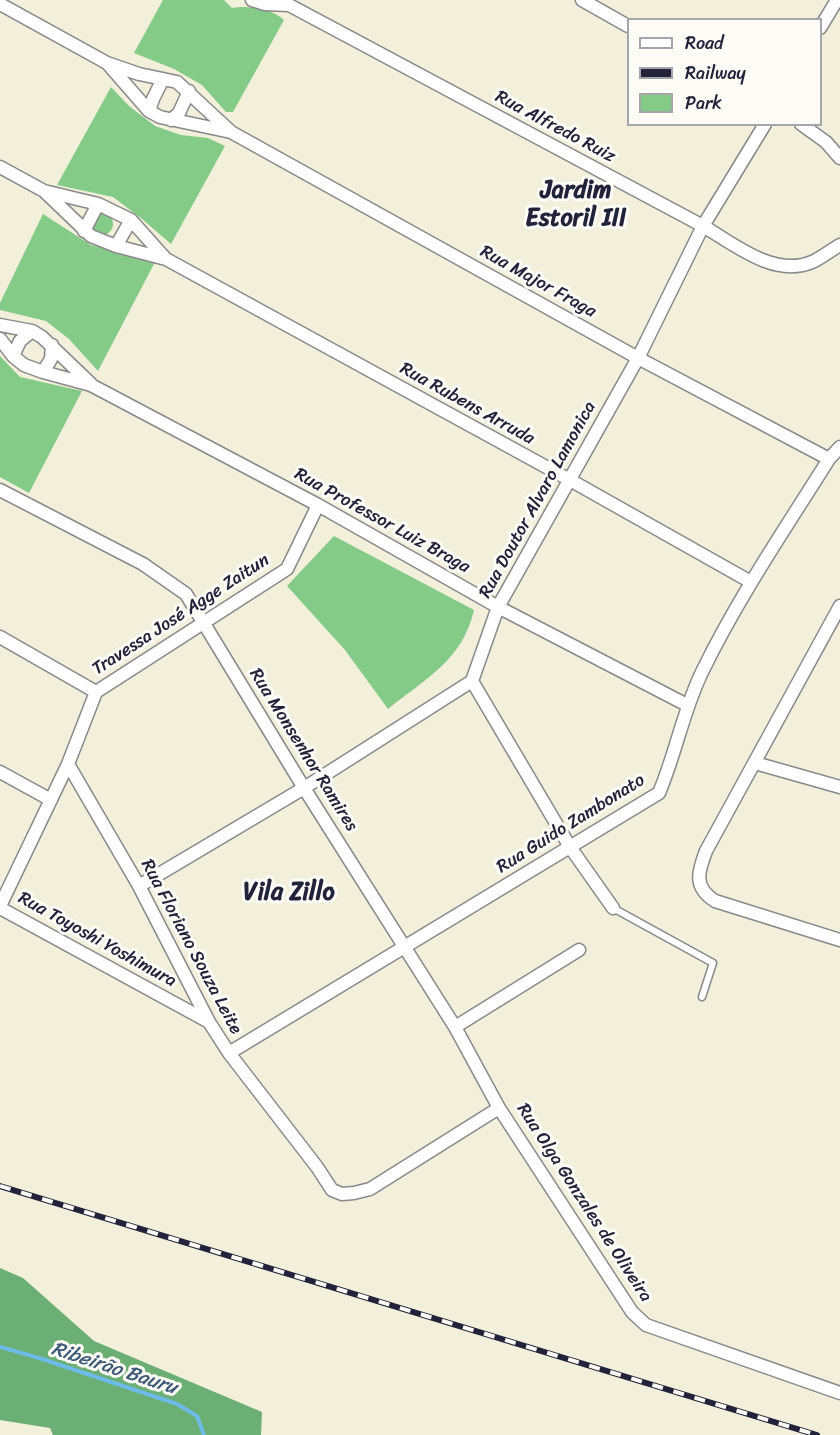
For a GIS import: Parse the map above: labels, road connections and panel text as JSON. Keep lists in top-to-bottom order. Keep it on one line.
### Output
{"streets":{"street":["Rua Alfredo Ruiz","Rua Major Fraga","Rua Rubens Arruda","Rua Doutor Alvaro Lamonica","Rua Professor Luiz Braga","Travessa José Agge Zaitun","Rua Monsenhor Ramires","Rua Guido Zambonato","Rua Toyoshi Yoshimura","Rua Floriano Souza Leite","Rua Olga Gonzales de Oliveira"]},"crossings":[["Rua Alfredo Ruiz","Rua Doutor Alvaro Lamonica"],["Rua Major Fraga","Rua Doutor Alvaro Lamonica"],["Rua Major Fraga","Rua Guido Zambonato"],["Rua Rubens Arruda","Rua Doutor Alvaro Lamonica"],["Rua Rubens Arruda","Rua Guido Zambonato"],["Rua Doutor Alvaro Lamonica","Rua Professor Luiz Braga"],["Rua Professor Luiz Braga","Travessa José Agge Zaitun"],["Rua Professor Luiz Braga","Rua Guido Zambonato"],["Travessa José Agge Zaitun","Rua Monsenhor Ramires"],["Rua Monsenhor Ramires","Rua Guido Zambonato"],["Rua Monsenhor Ramires","Rua Floriano Souza Leite"],["Rua Monsenhor Ramires","Rua Olga Gonzales de Oliveira"],["Rua Guido Zambonato","Rua Floriano Souza Leite"],["Rua Toyoshi Yoshimura","Rua Floriano Souza Leite"],["Rua Floriano Souza Leite","Rua Olga Gonzales de Oliveira"]],"districts":["Jardim Estoril III","Vila Zillo"],"water":["Ribeirão Bauru"],"legend":["Road","Railway","Park"]}
